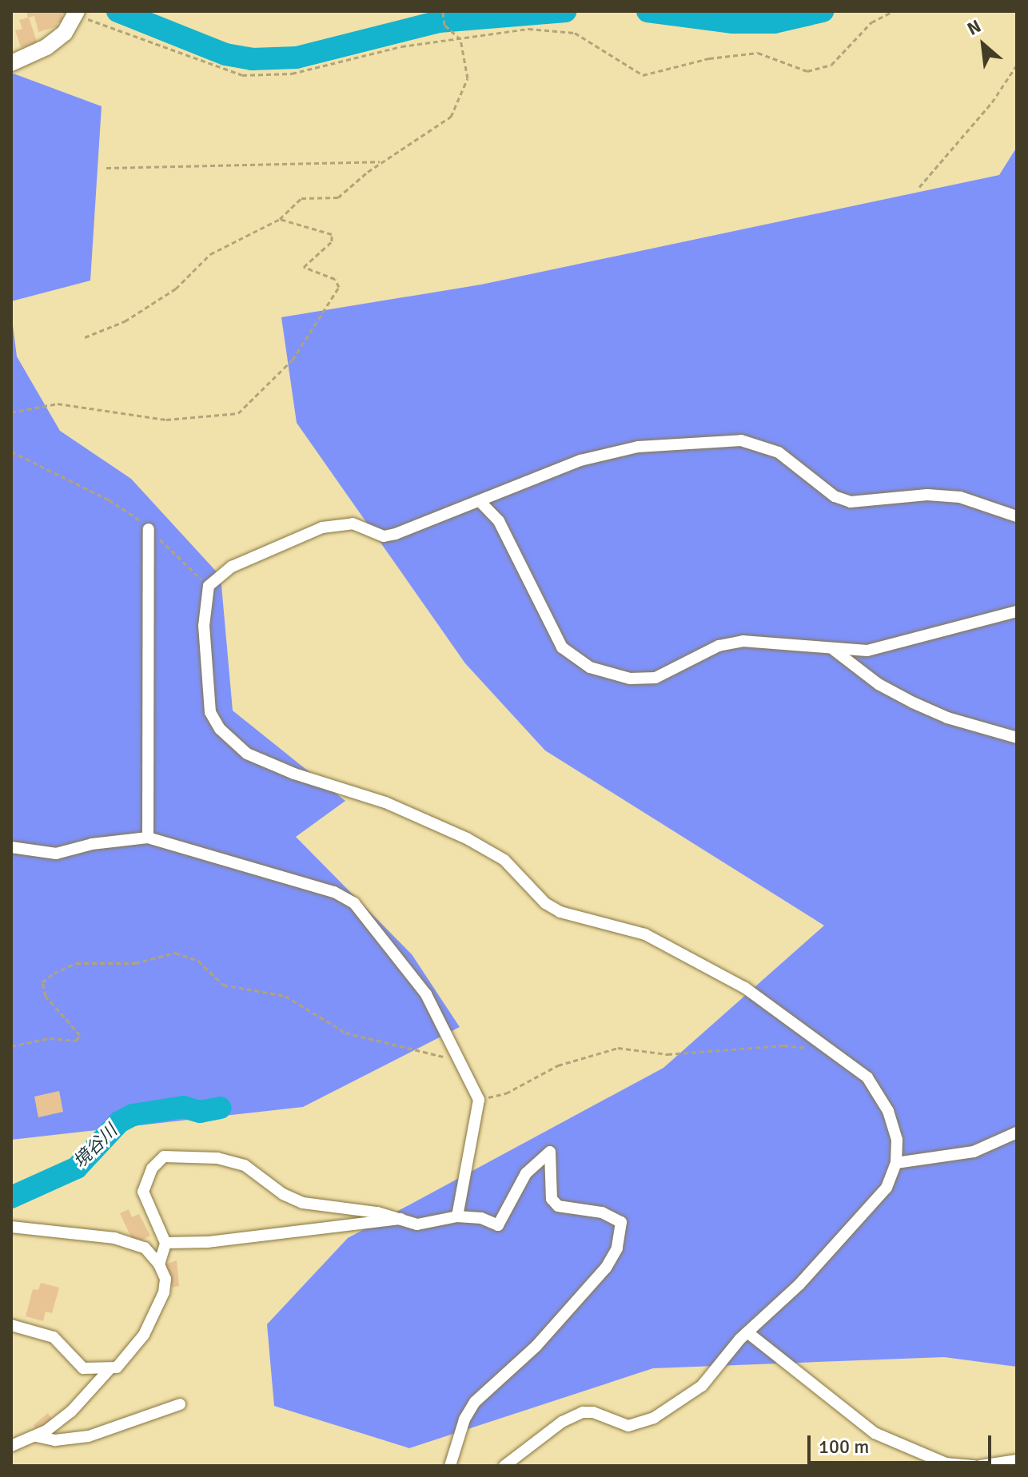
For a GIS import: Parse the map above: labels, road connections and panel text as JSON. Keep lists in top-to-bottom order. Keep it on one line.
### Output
{"water":["境谷川"],"scale_bar":"100 m","north":"top left"}
